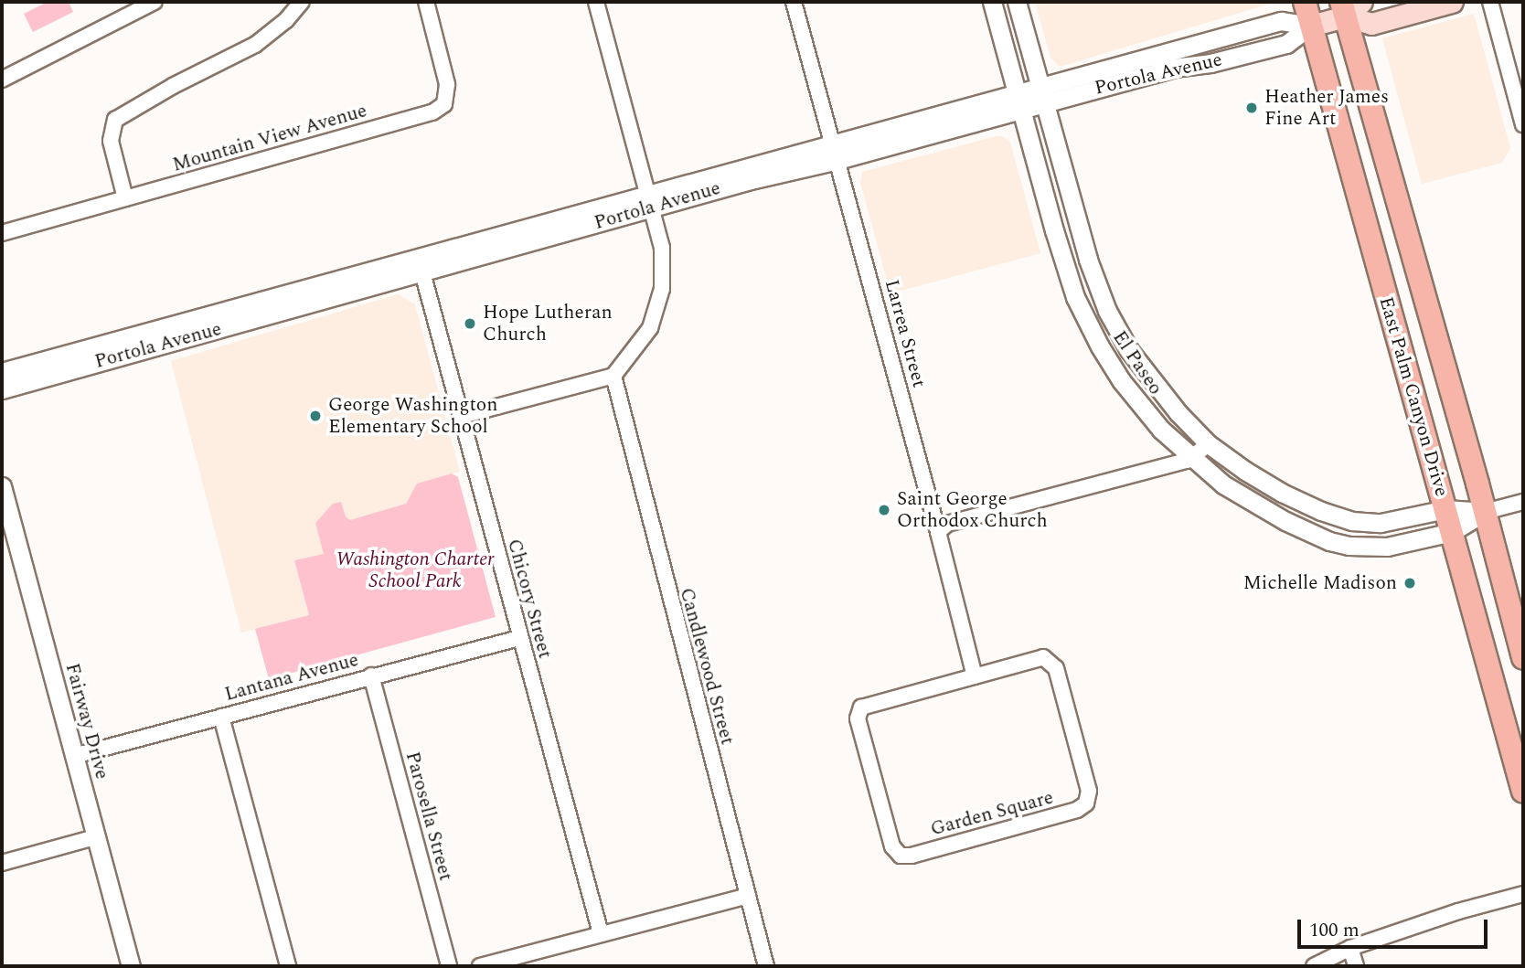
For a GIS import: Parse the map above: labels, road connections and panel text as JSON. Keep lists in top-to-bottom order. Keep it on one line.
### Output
{"streets":{"main road":["Portola Avenue","East Palm Canyon Drive"],"street":["Mountain View Avenue","Larrea Street","El Paseo","Chicory Street","Candlewood Street","Lantana Avenue","Fairway Drive","Garden Square","Parosella Street"]},"crossings":[["Portola Avenue","Larrea Street"],["Portola Avenue","El Paseo"],["Portola Avenue","East Palm Canyon Drive"],["Portola Avenue","Chicory Street"],["Larrea Street","Garden Square"],["El Paseo","East Palm Canyon Drive"],["Chicory Street","Lantana Avenue"],["Lantana Avenue","Fairway Drive"],["Lantana Avenue","Parosella Street"]],"parks":["Washington Charter School Park"],"places":["Heather James Fine Art","Hope Lutheran Church","George Washington Elementary School","Saint George Orthodox Church","Michelle Madison"],"scale_bar":"100 m"}
